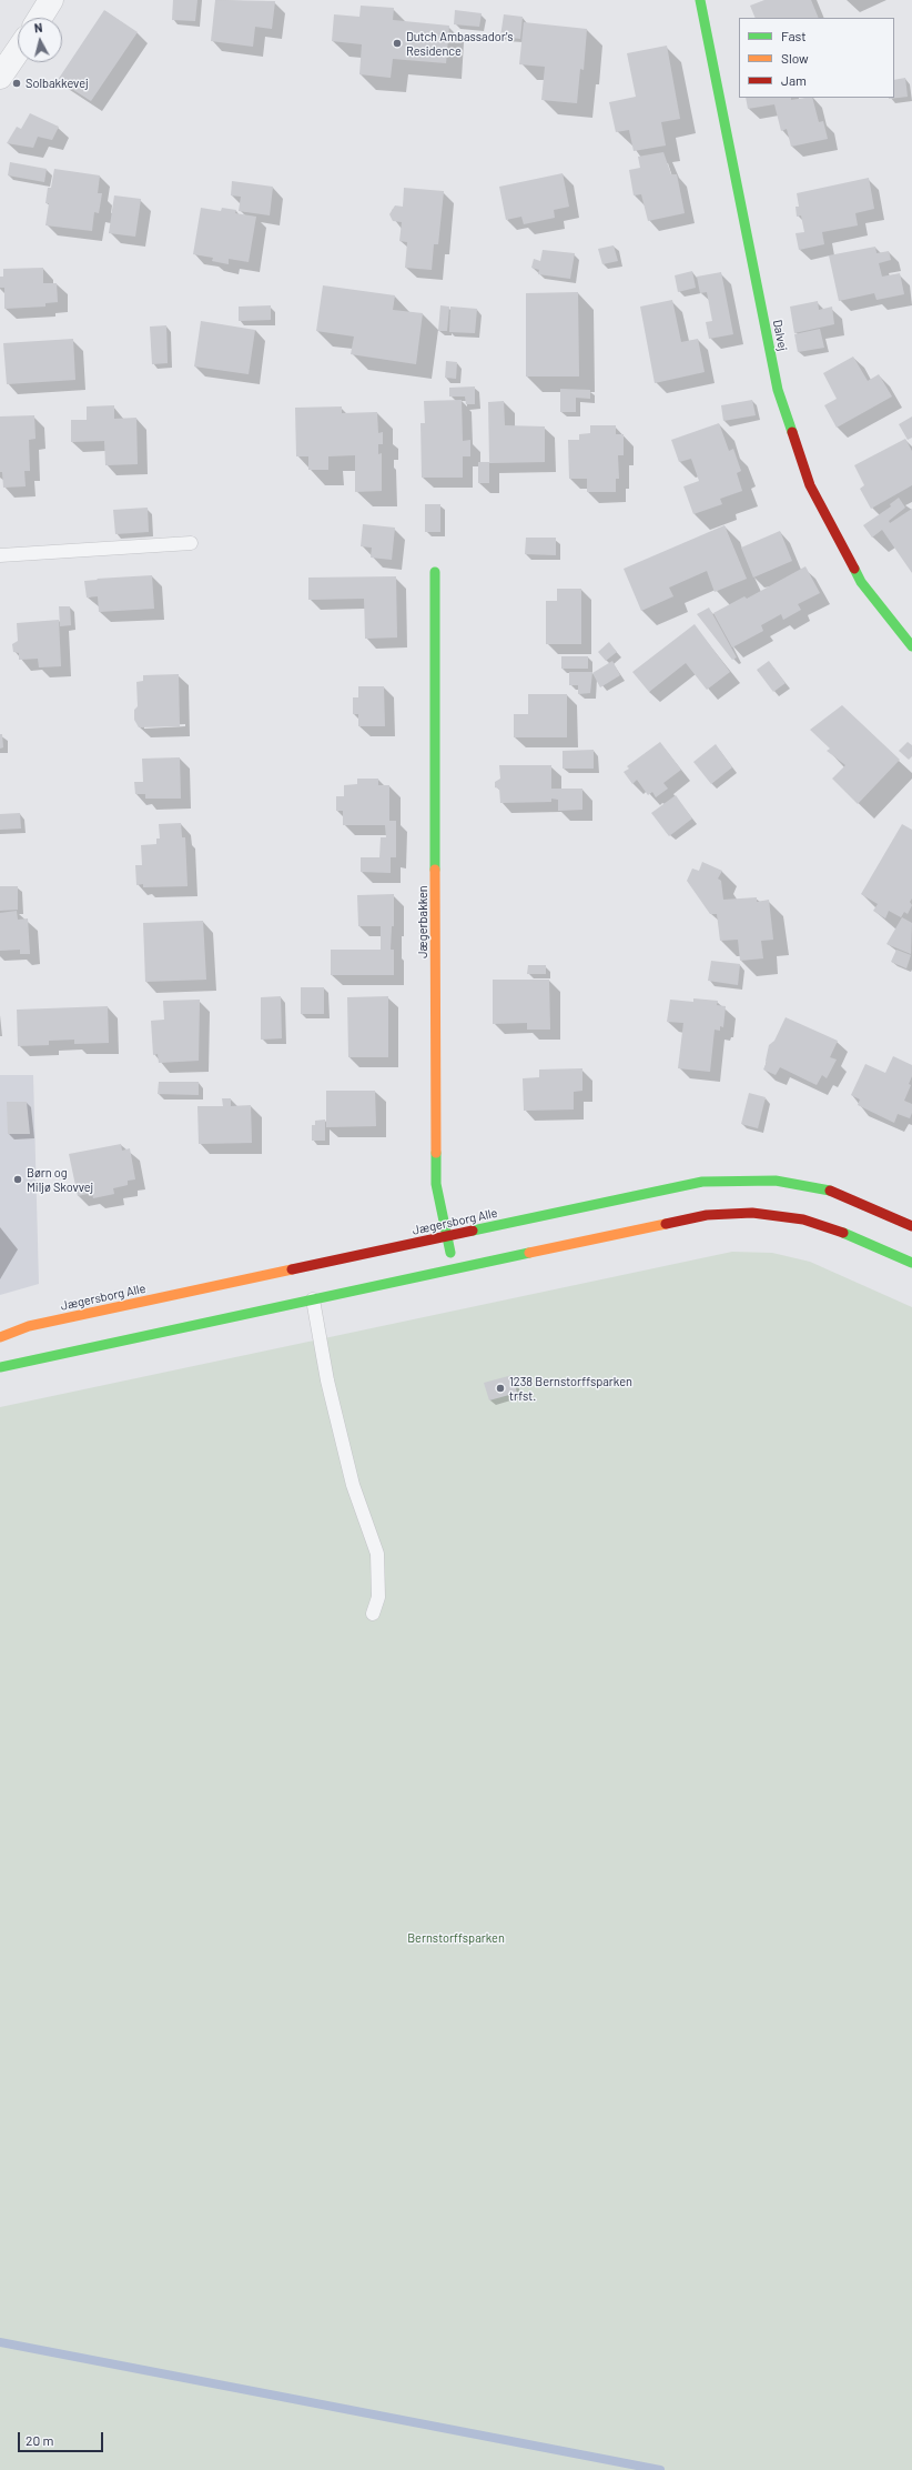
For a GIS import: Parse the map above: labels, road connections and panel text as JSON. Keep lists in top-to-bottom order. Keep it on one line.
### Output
{"streets":{"street":["Dalvej","Jægerbakken","Jægersborg Alle"]},"crossings":[["Jægerbakken","Jægersborg Alle"]],"parks":["Bernstorffsparken"],"places":["Dutch Ambassador's Residence","Solbakkevej","Børn og Miljø Skovvej","1238 Bernstorffsparken trfst."],"legend":["Fast","Slow","Jam"],"scale_bar":"20 m","north":"top"}
